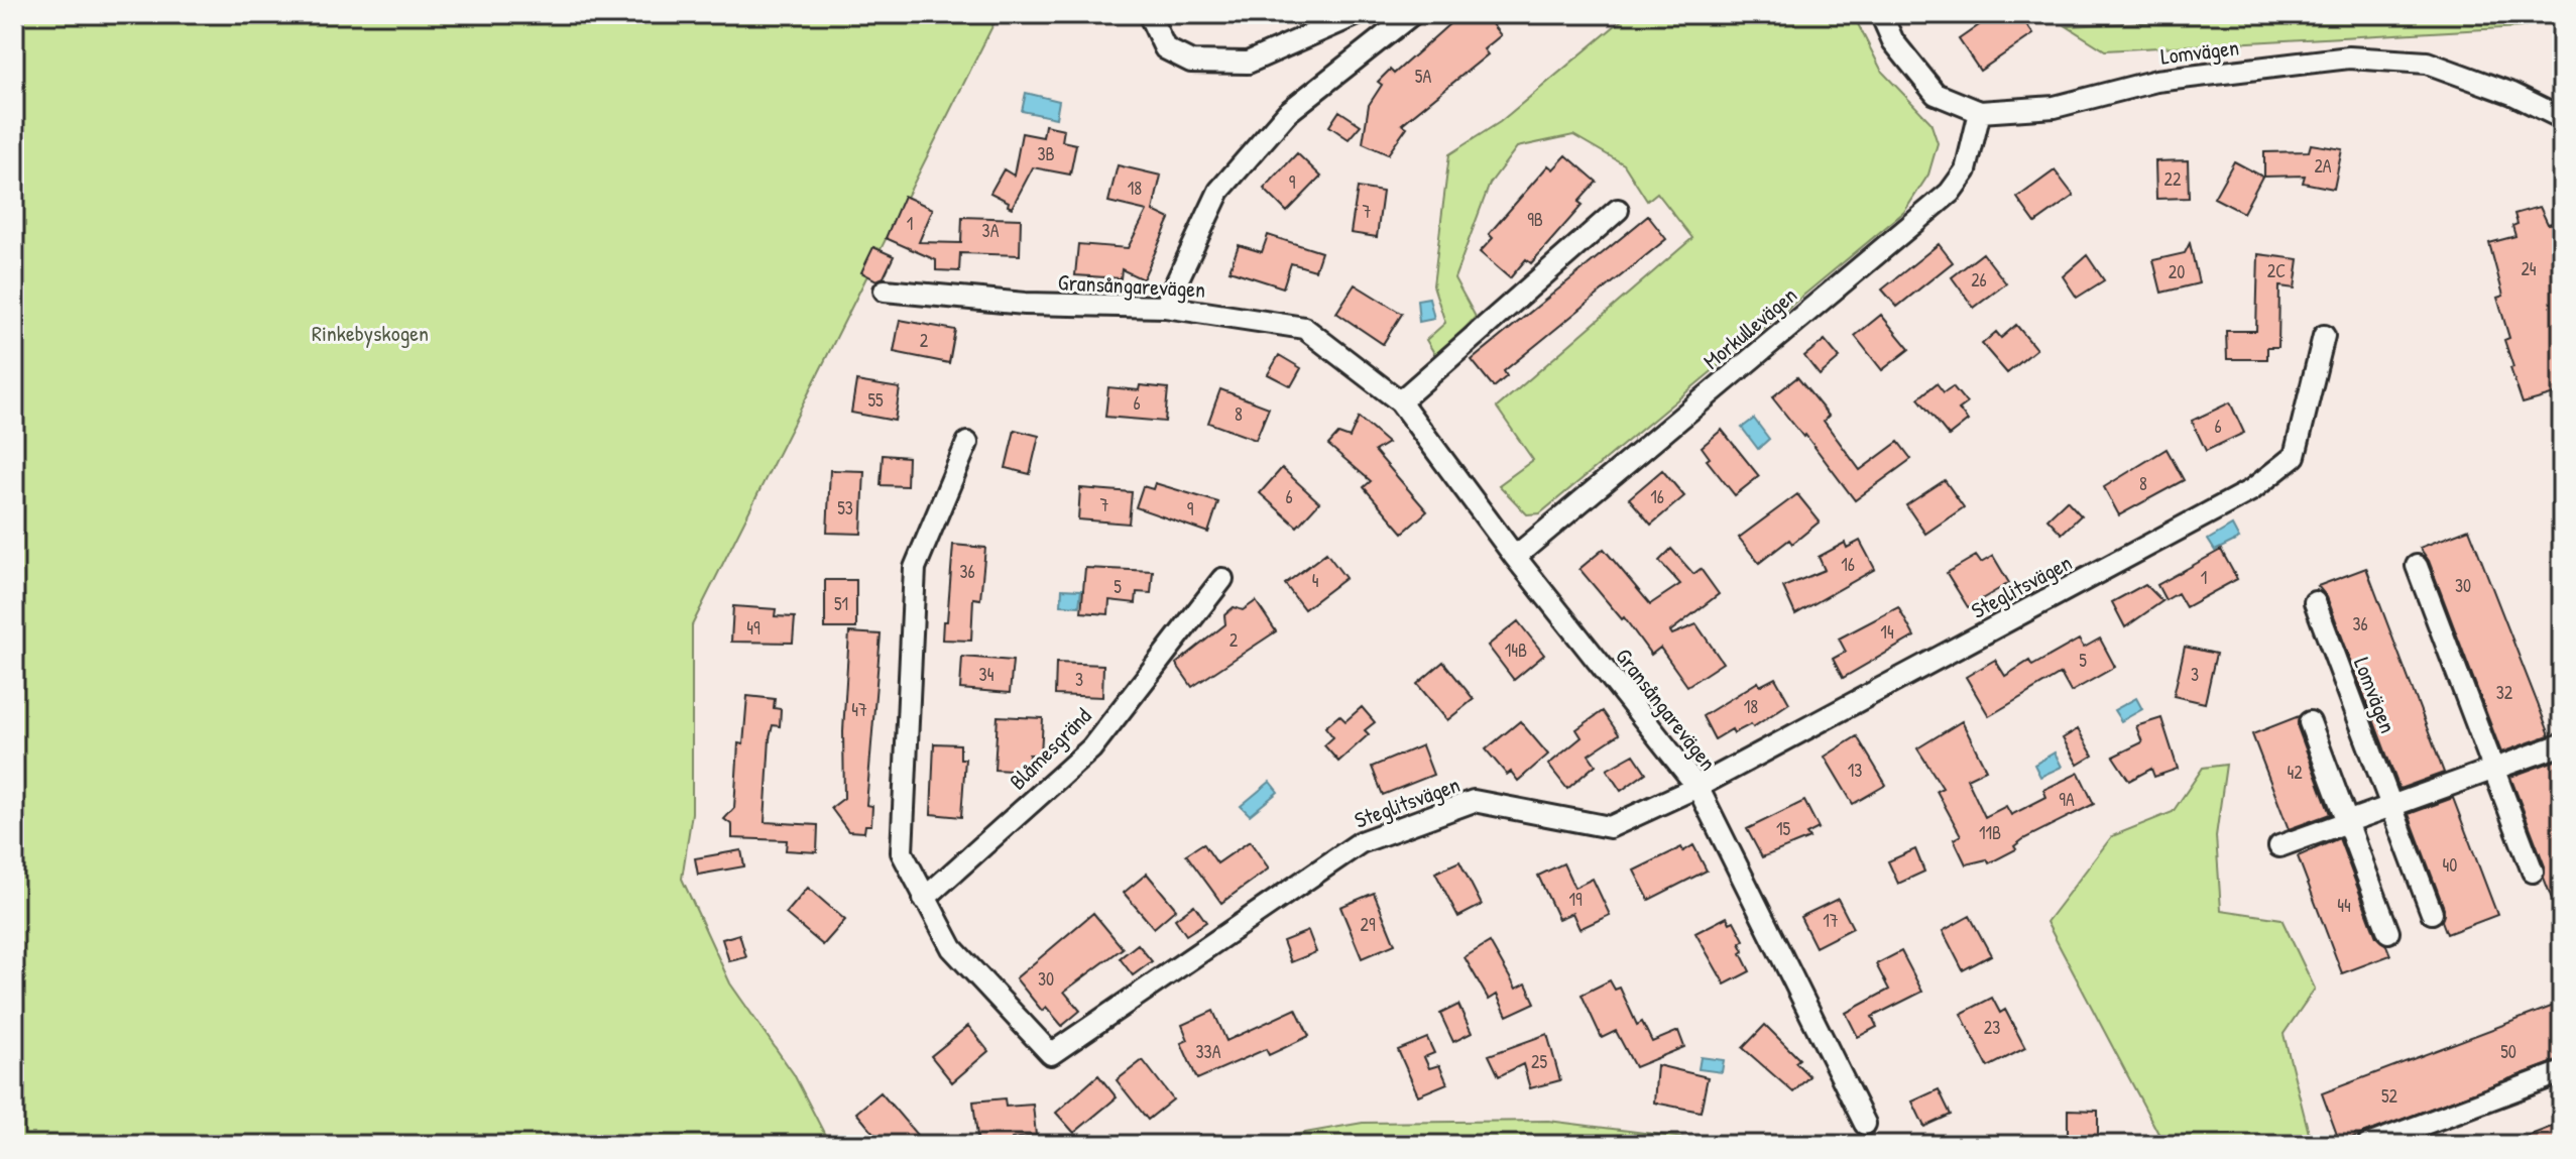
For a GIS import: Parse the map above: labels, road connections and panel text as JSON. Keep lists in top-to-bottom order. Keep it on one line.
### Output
{"streets":{"street":["Lomvägen","Gransångarevägen","Morkullevägen","Steglitsvägen","Blåmesgränd"]},"crossings":[["Lomvägen","Morkullevägen"],["Gransångarevägen","Morkullevägen"],["Gransångarevägen","Steglitsvägen"],["Steglitsvägen","Blåmesgränd"]],"parks":["Rinkebyskogen"],"house_numbers":["5A","3B","2A","22","9","18","7","9B","1","3A","24","2C","20","26","2","55","6","8","6","8","6","16","7","53","9","16","36","1","4","30","5","51","36","49","14","2","14B","5","34","3","3","32","18","47","13","42","9A","15","11B","40","19","44","17","29","30","23","33A","50","25","52"]}
